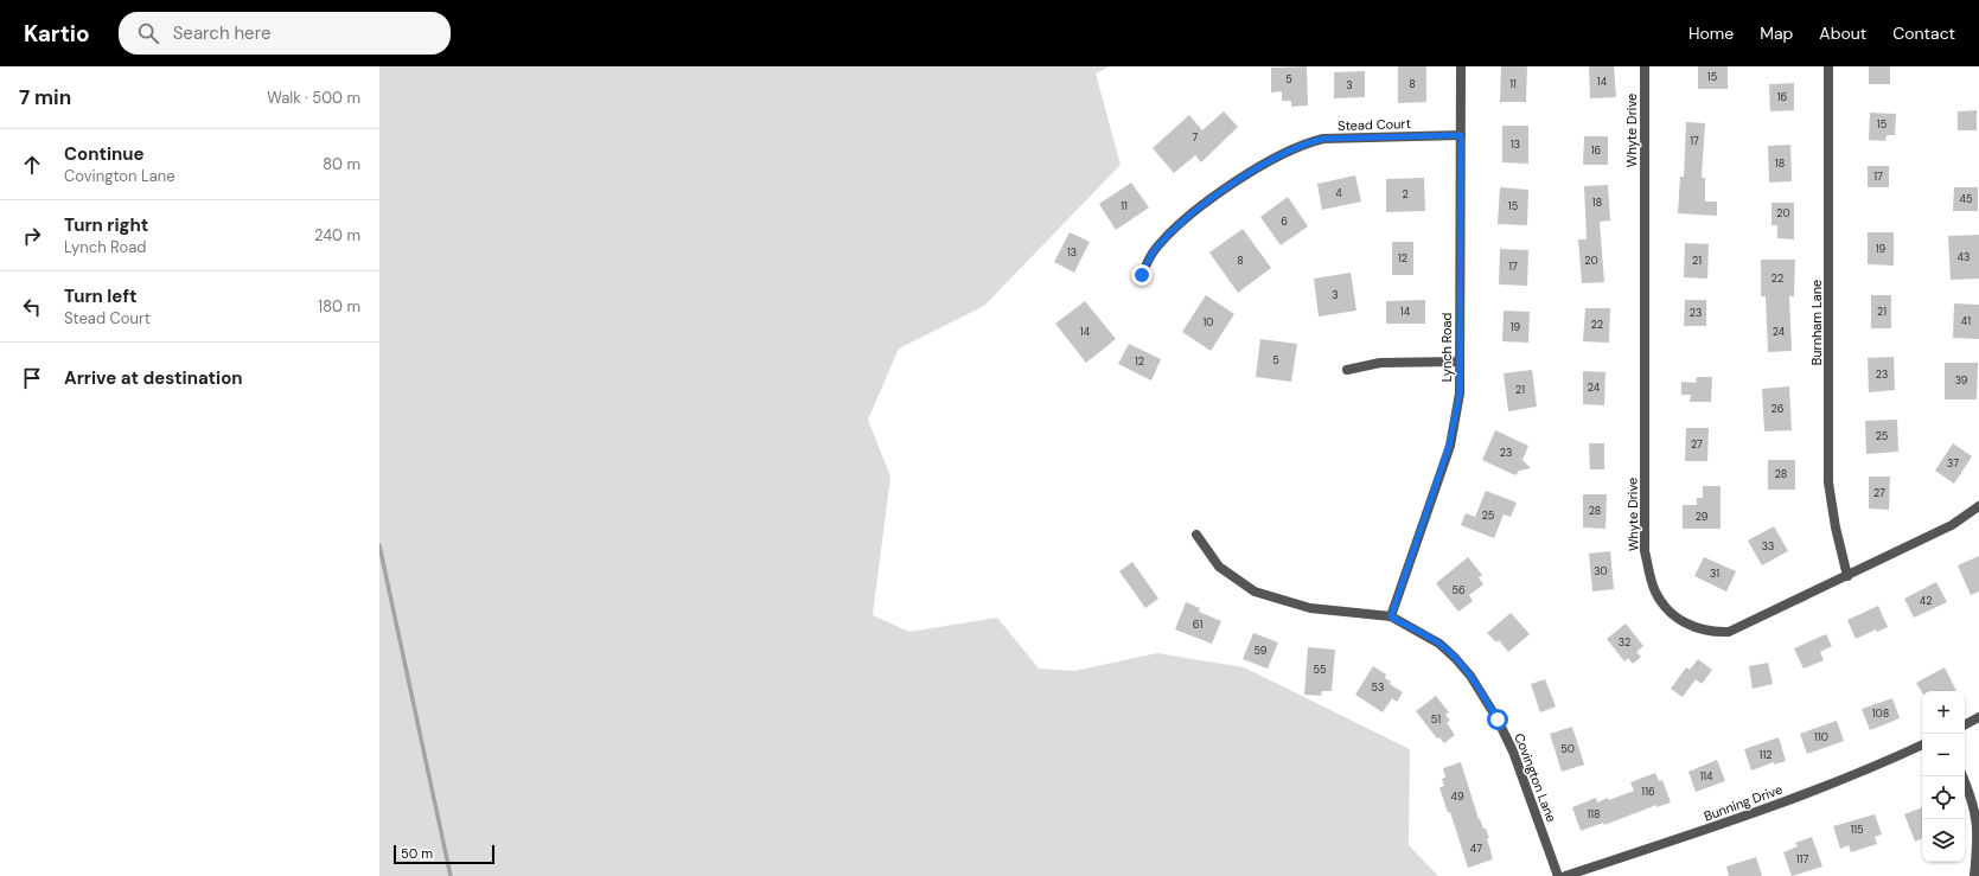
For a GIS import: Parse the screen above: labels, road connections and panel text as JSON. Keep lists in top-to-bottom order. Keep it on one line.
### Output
{"streets":{"street":["Stead Court","Whyte Drive","Burnham Lane","Lynch Road","Covington Lane","Bunning Drive"]},"crossings":[["Stead Court","Lynch Road"],["Whyte Drive","Burnham Lane"],["Lynch Road","Covington Lane"]],"house_numbers":["15","5","14","8","11","3","16","15","7","17","13","16","18","17","4","2","45","18","11","15","20","6","19","13","43","12","8","20","21","17","22","3","14","21","23","41","10","22","19","14","24","5","12","23","39","24","21","26","25","27","23","37","28","27","28","25","29","33","30","31","56","42","61","32","59","55","53","108","51","110","50","112","114","116","49","118","115","47","117"],"scale_bar":"50 m","page":{"header":"Kartio","search":"Search here","nav":["Home","Map","About","Contact"],"heading":["7 min","Walk · 500 m"],"list":[["Continue","Covington Lane","80 m"],["Turn right","Lynch Road","240 m"],["Turn left","Stead Court","180 m"],"Arrive at destination"],"map_buttons":["+","−"],"scale":"50 m"}}
